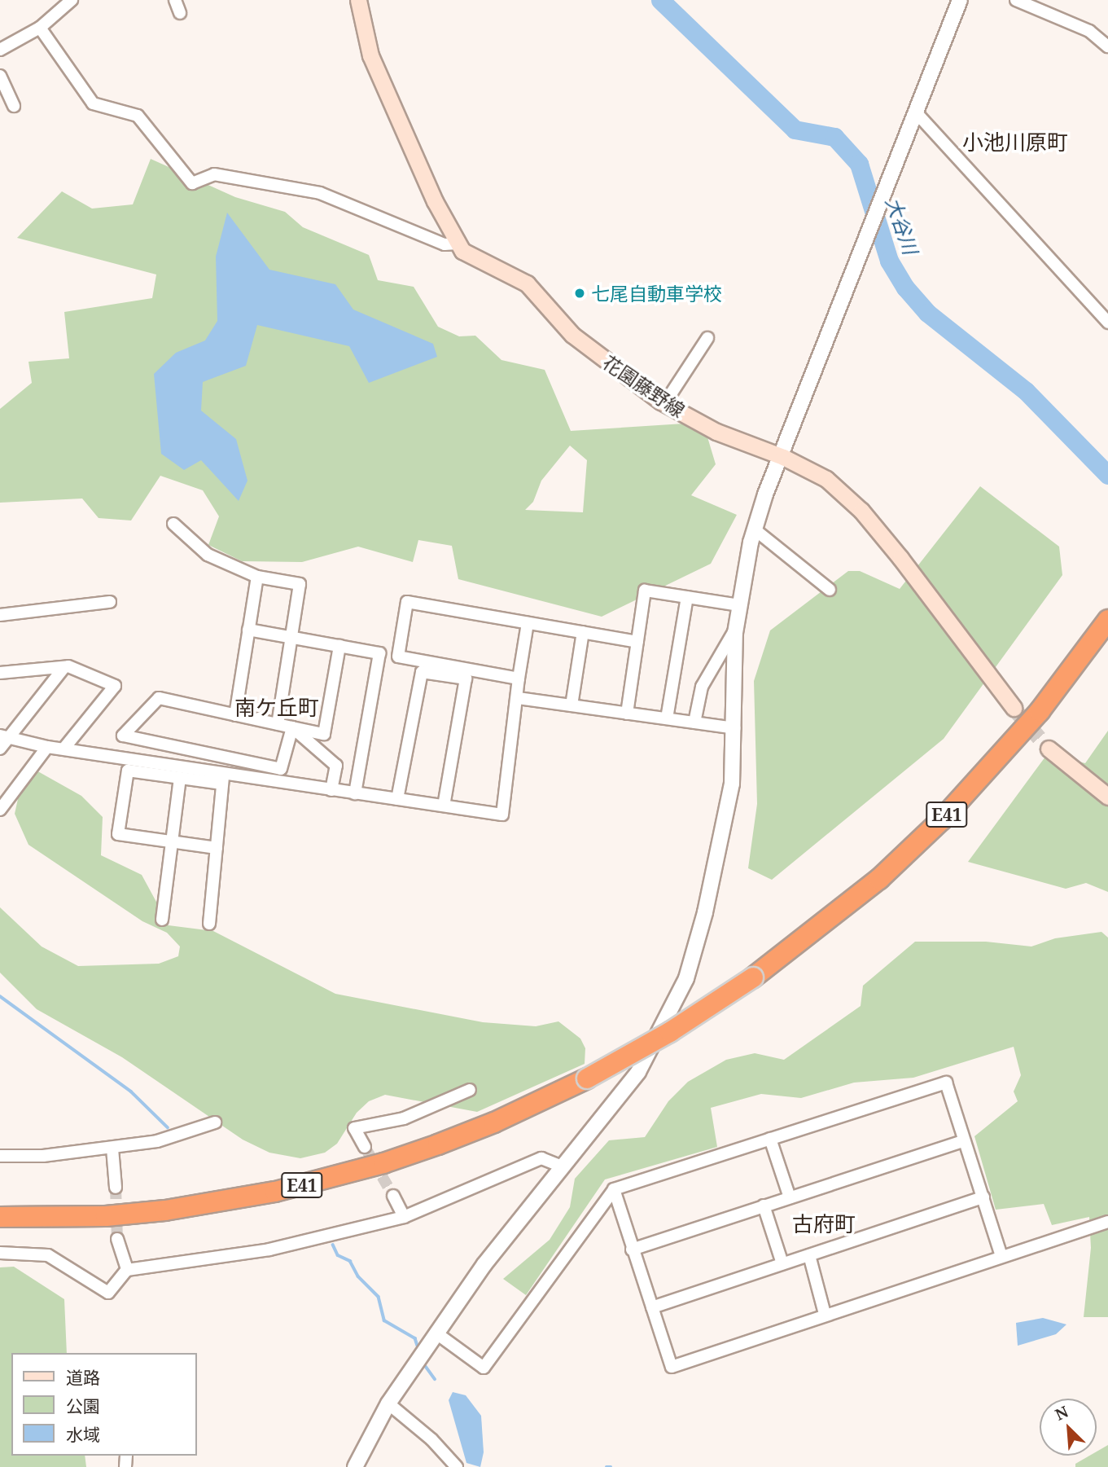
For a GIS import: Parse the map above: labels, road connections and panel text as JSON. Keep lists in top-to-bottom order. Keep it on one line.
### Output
{"streets":{"highway":["E41"],"main road":["花園藤野線"]},"districts":["小池川原町","南ケ丘町","古府町"],"water":["大谷川"],"places":["七尾自動車学校"],"legend":["道路","公園","水域"],"north":"top left"}
